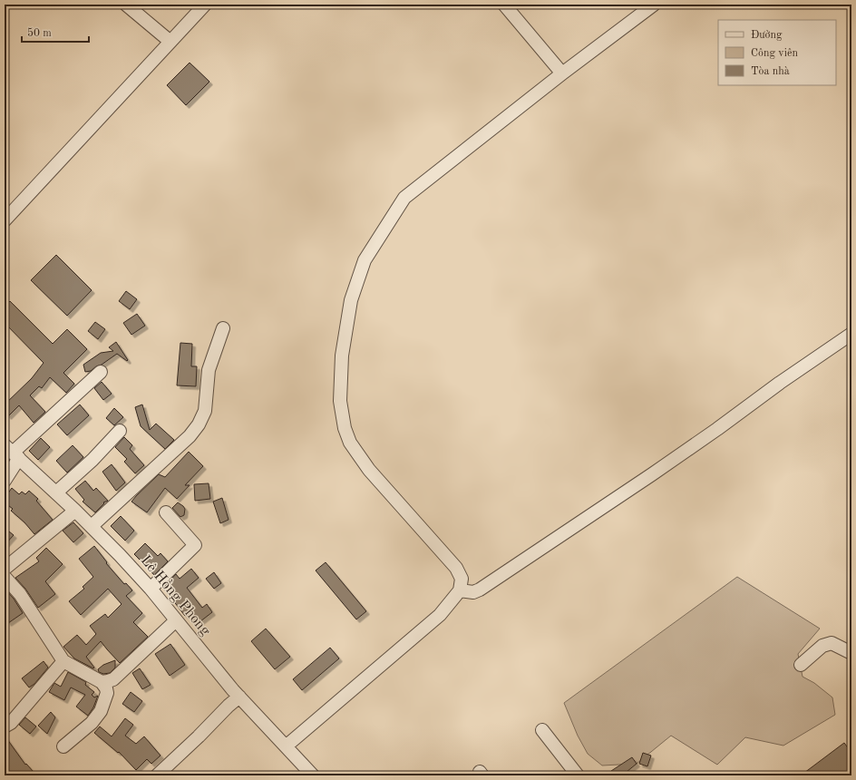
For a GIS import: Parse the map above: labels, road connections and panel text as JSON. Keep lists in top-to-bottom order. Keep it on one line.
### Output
{"streets":{"street":["Lê Hồng Phong"]},"legend":["Đường","Công viên","Tòa nhà"],"scale_bar":"50 m"}
